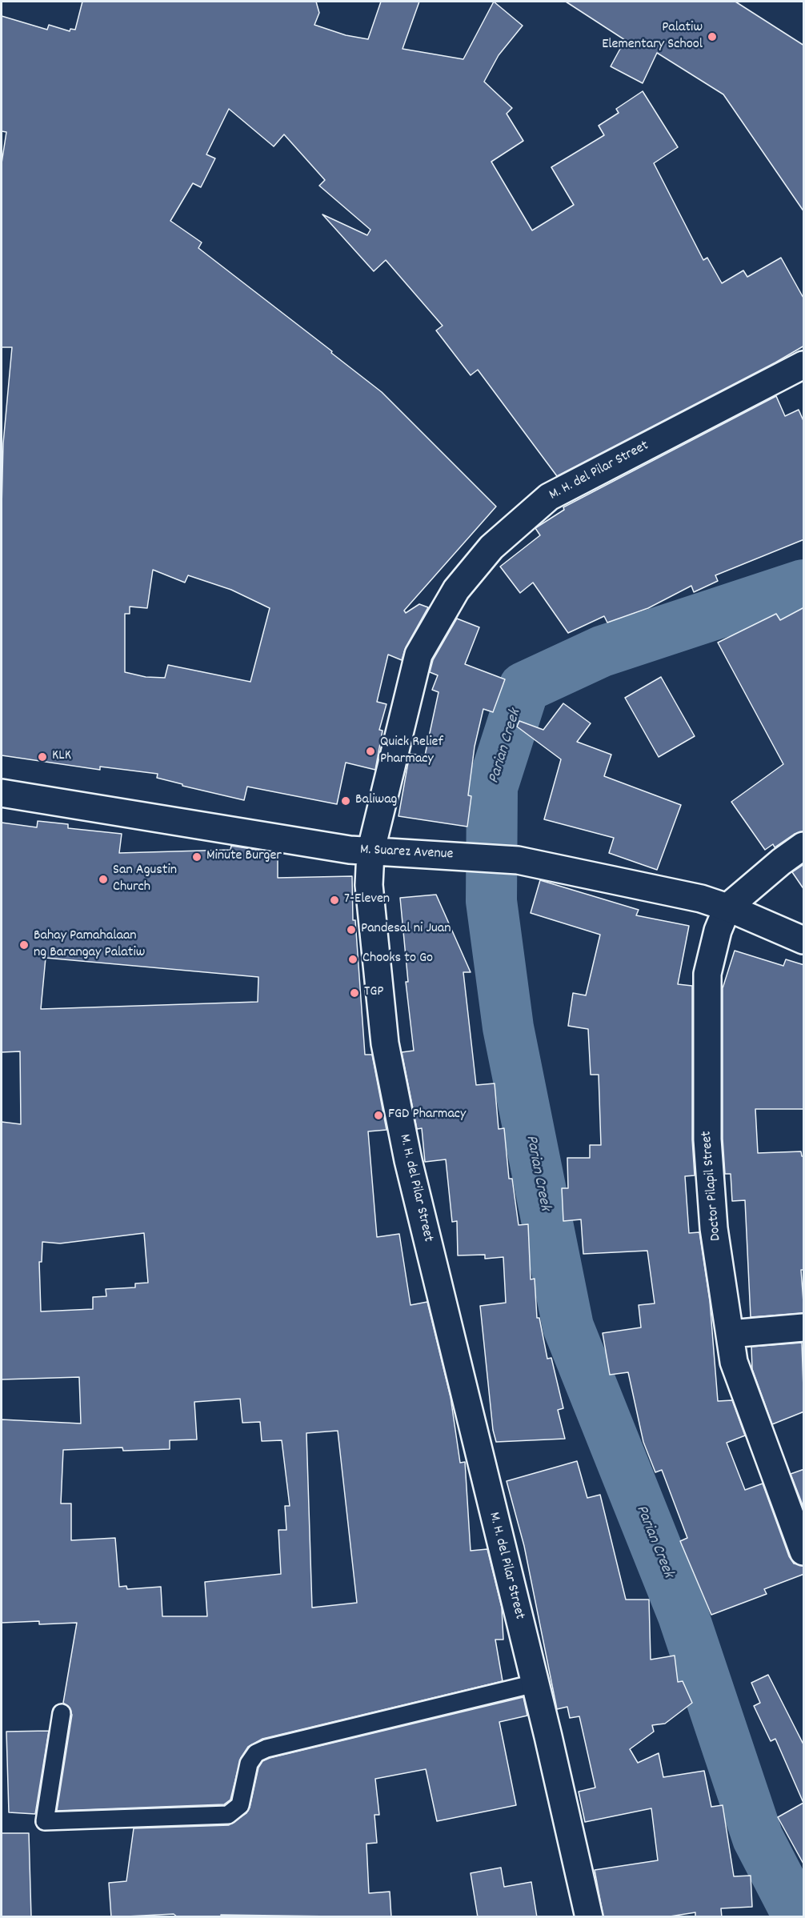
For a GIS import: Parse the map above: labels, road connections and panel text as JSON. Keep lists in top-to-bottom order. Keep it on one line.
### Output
{"streets":{"street":["M. H. del Pilar Street","M. Suarez Avenue","Doctor Pilapil Street"]},"crossings":[["M. H. del Pilar Street","M. Suarez Avenue"],["M. Suarez Avenue","Doctor Pilapil Street"]],"water":["Parian Creek"],"places":["Palatiw Elementary School","Quick Relief Pharmacy","KLK","Baliwag","Minute Burger","San Agustin Church","7-Eleven","Pandesal ni Juan","Bahay Pamahalaan ng Barangay Palatiw","Chooks to Go","TGP","FGD Pharmacy"]}
